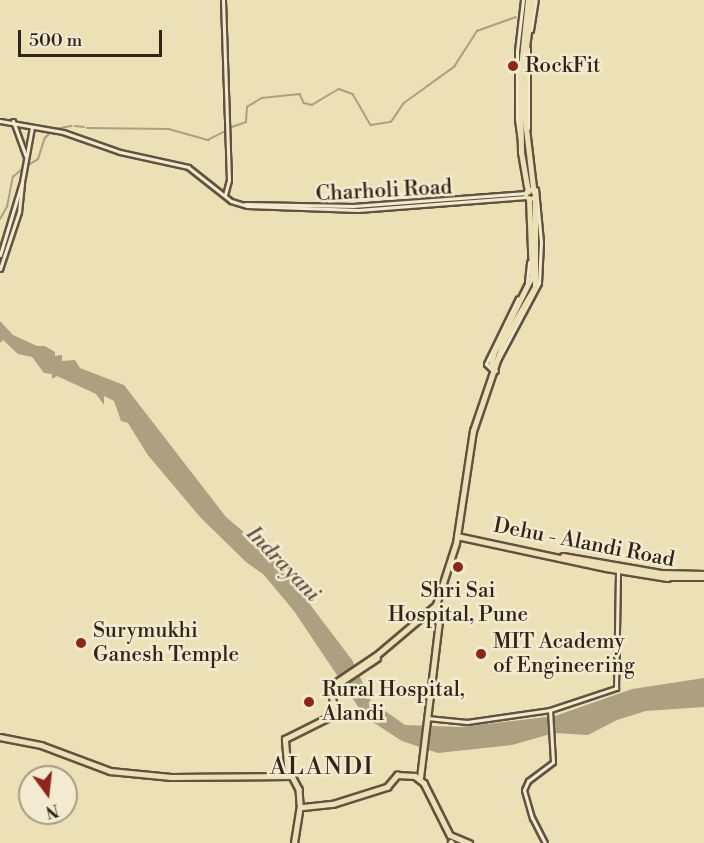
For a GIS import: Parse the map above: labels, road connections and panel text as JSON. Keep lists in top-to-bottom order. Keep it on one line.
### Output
{"streets":{"main road":["Dehu - Alandi Road"],"street":["Charholi Road"]},"districts":["ALANDI"],"water":["Indrayani"],"places":["RockFit","Shri Sai Hospital, Pune","Surymukhi Ganesh Temple","MIT Academy of Engineering","Rural Hospital, Alandi"],"scale_bar":"500 m","north":"bottom"}
